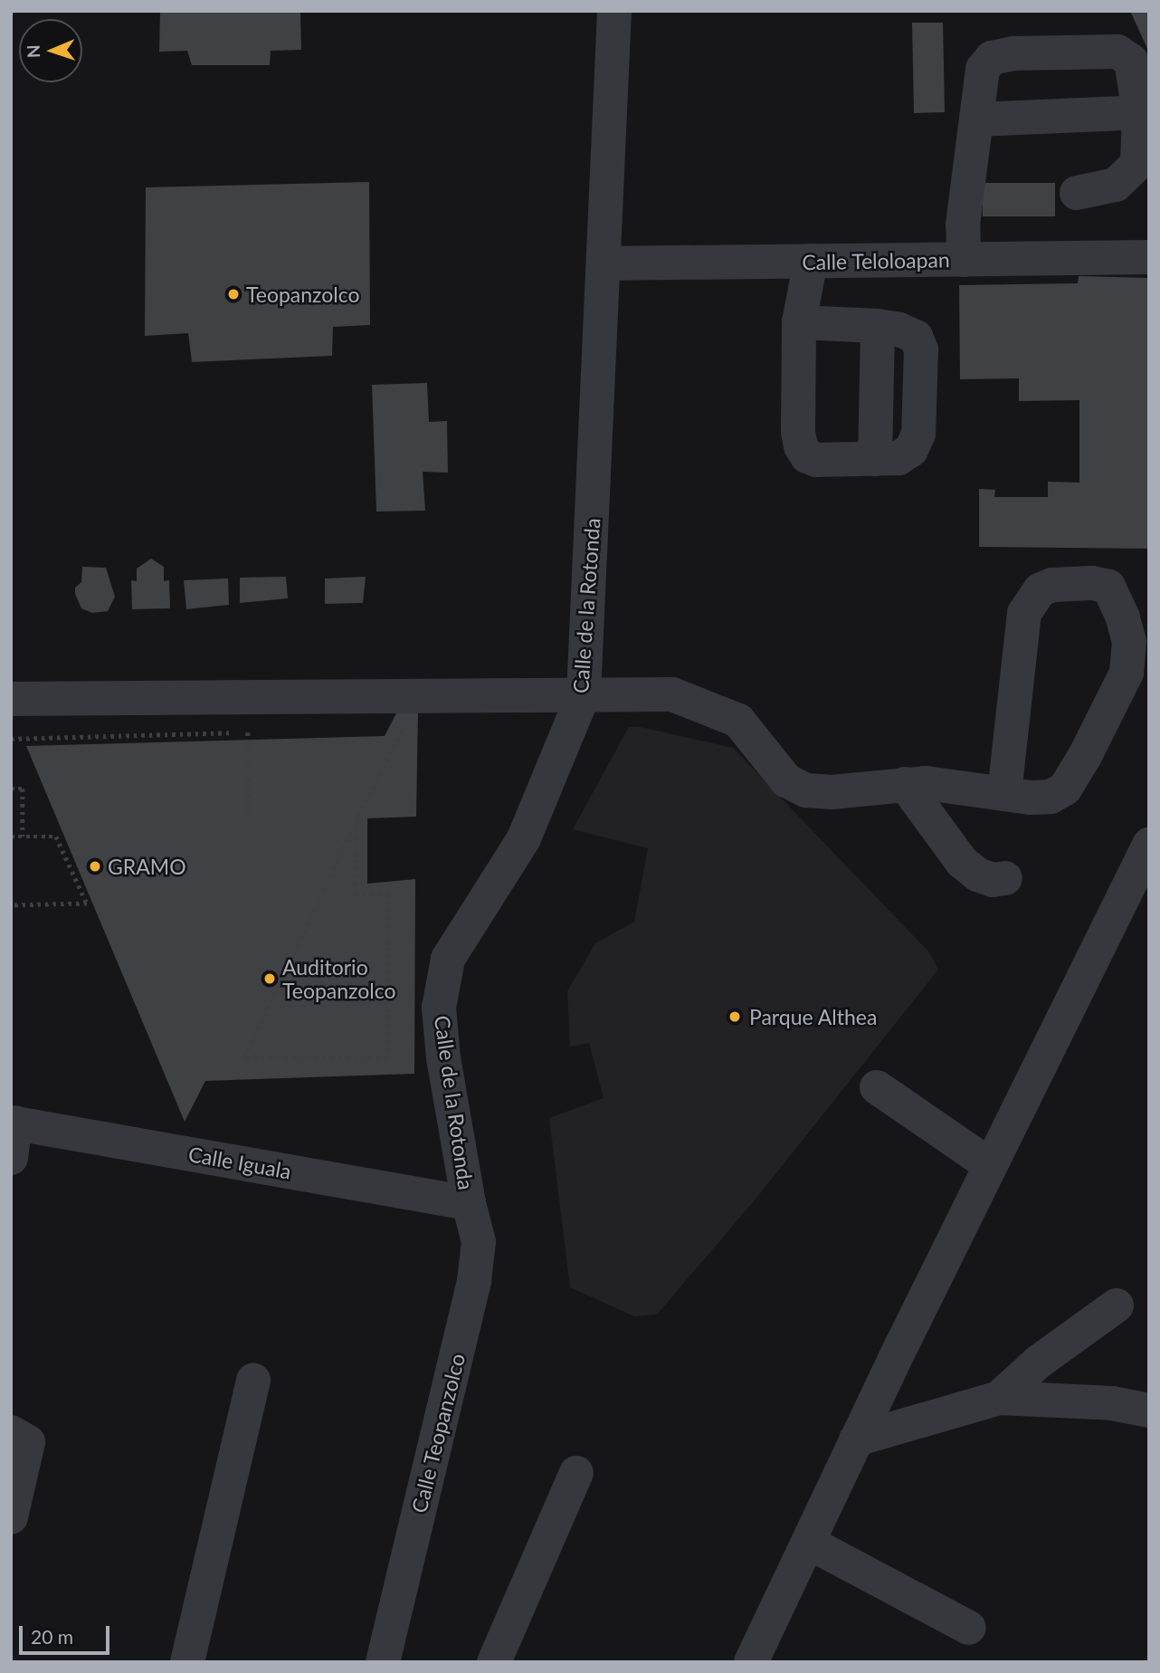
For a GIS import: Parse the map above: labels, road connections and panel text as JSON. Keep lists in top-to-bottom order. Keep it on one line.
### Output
{"streets":{"street":["Calle Teloloapan","Calle de la Rotonda","Calle Iguala","Calle Teopanzolco"]},"crossings":[["Calle Teloloapan","Calle de la Rotonda"],["Calle de la Rotonda","Calle Iguala"],["Calle de la Rotonda","Calle Teopanzolco"],["Calle Iguala","Calle Teopanzolco"]],"places":["Teopanzolco","GRAMO","Auditorio Teopanzolco","Parque Althea"],"scale_bar":"20 m","north":"left"}
